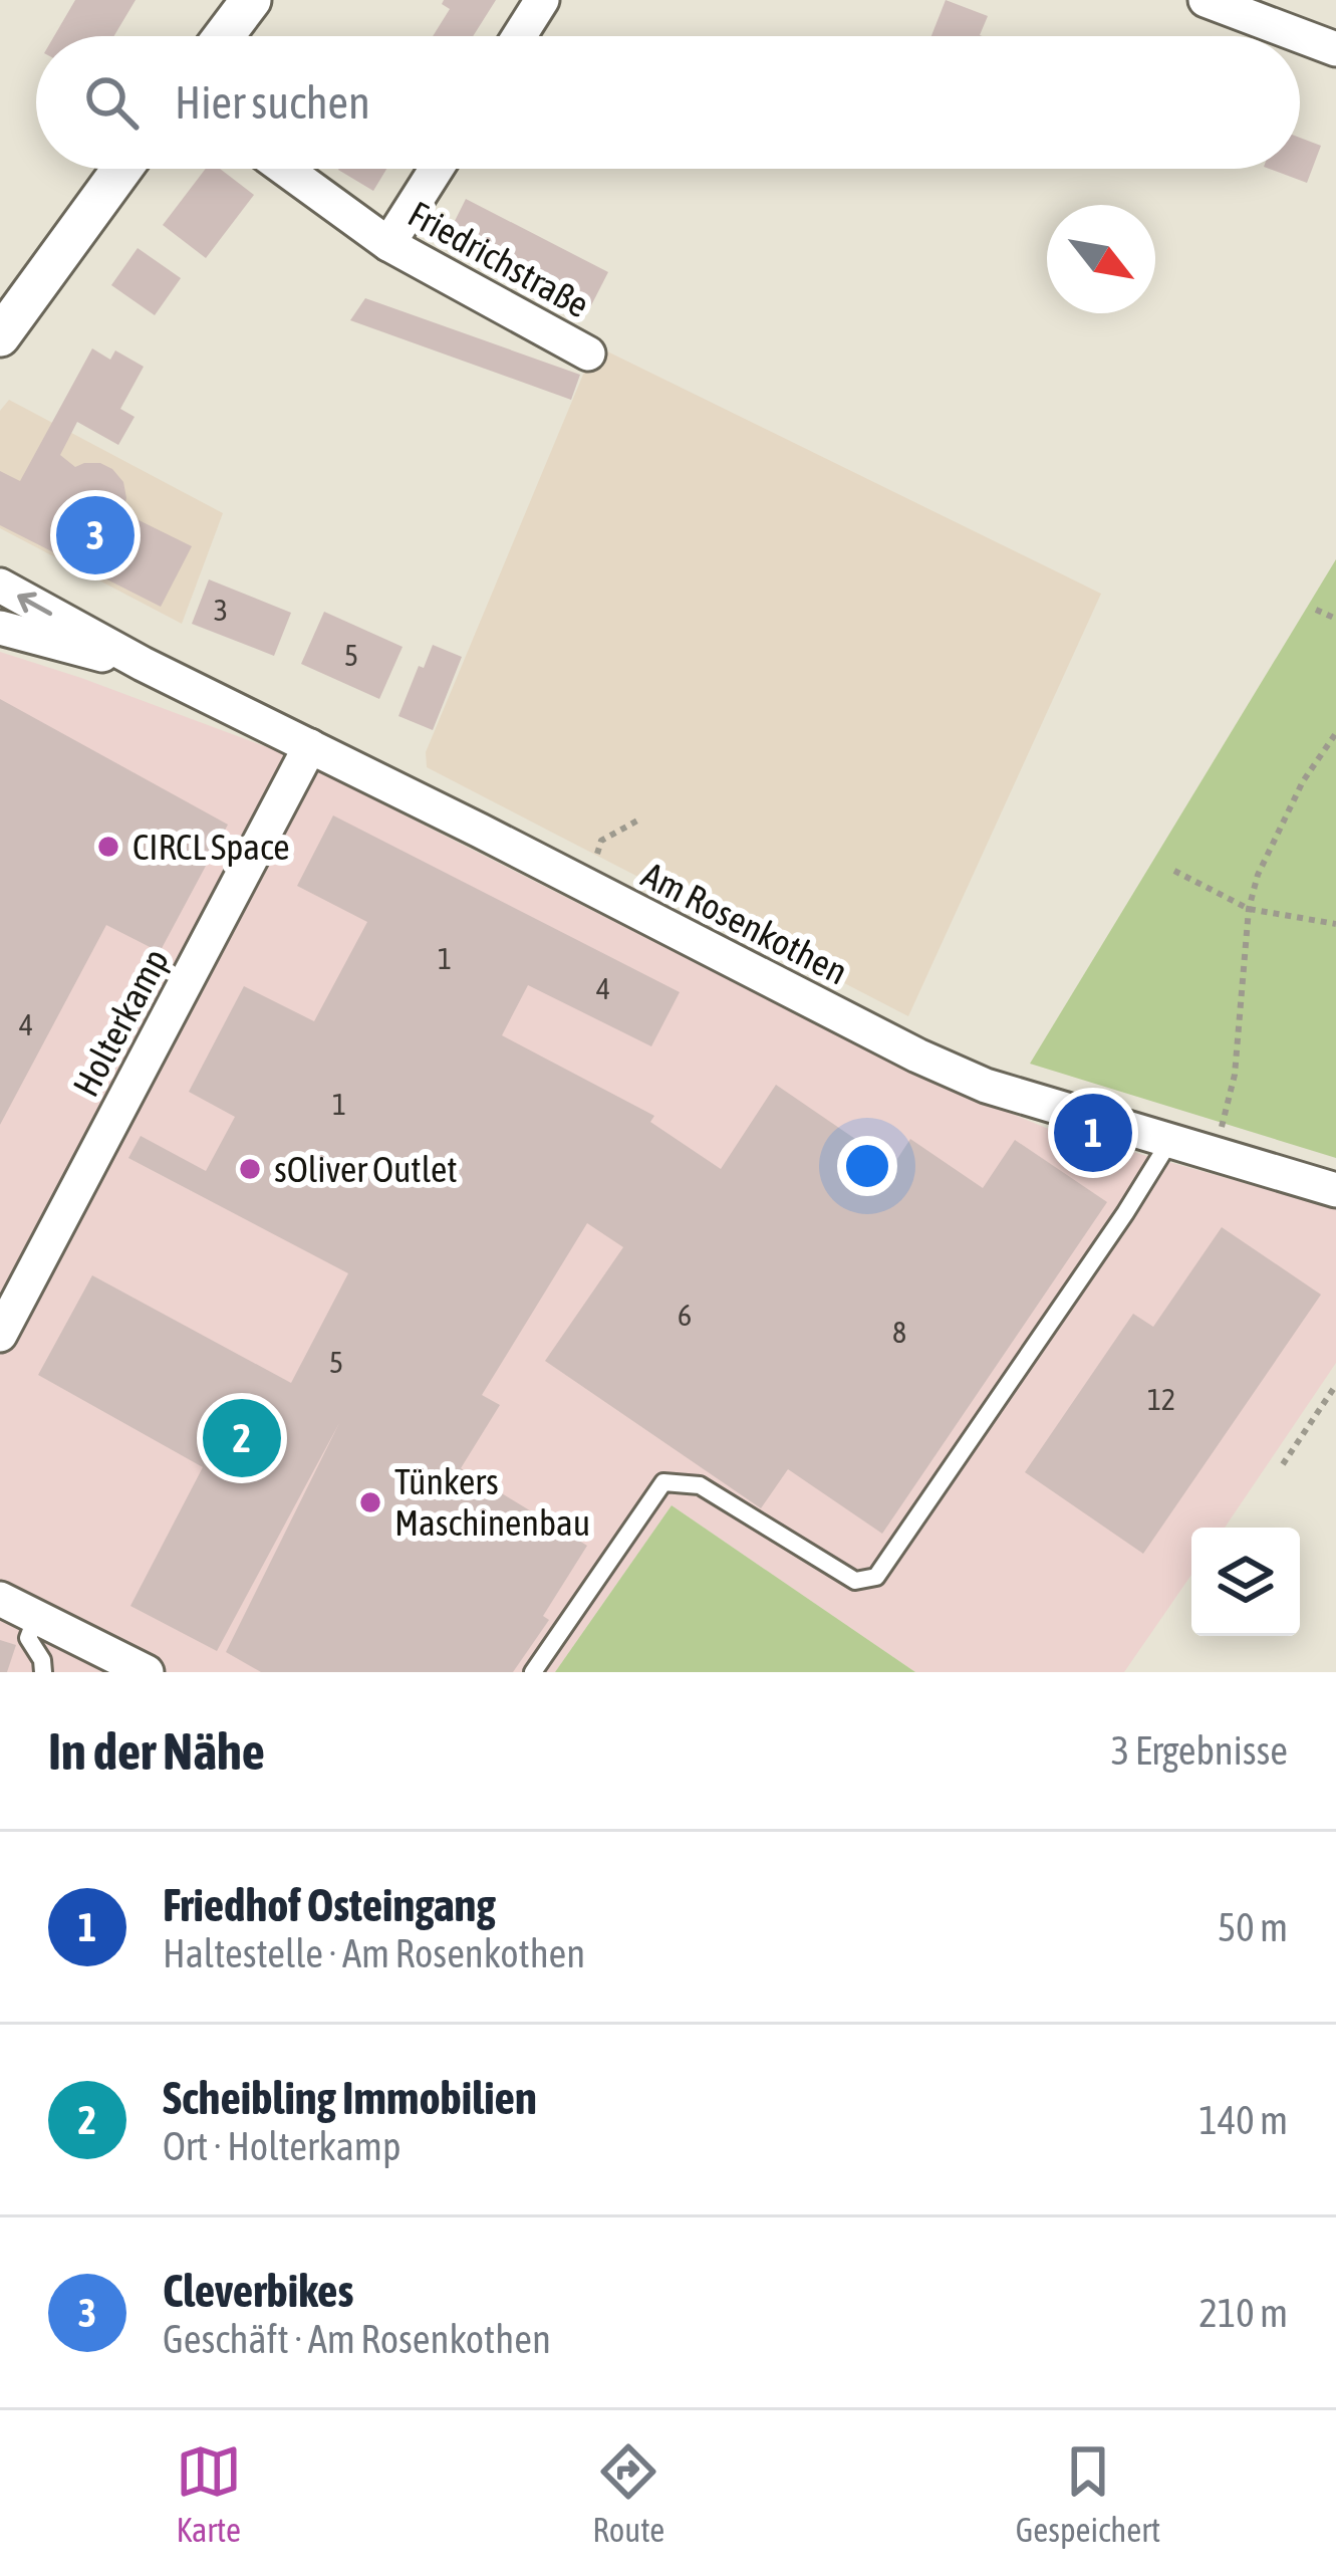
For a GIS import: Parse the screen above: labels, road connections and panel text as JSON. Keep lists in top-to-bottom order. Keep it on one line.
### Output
{"streets":{"street":["Friedrichstraße","Am Rosenkothen","Holterkamp"]},"crossings":[["Am Rosenkothen","Holterkamp"]],"places":["CIRCL Space","sOliver Outlet","Tünkers Maschinenbau"],"house_numbers":["3","5","1","4","4","1","6","8","5","12"],"north":"bottom right","page":{"search":"Hier suchen","pins":["3","1","2"],"heading":["In der Nähe","3 Ergebnisse"],"list":[{"mark":"1","name":"Friedhof Osteingang","note":"Haltestelle · Am Rosenkothen","value":"50 m"},{"mark":"2","name":"Scheibling Immobilien","note":"Ort · Holterkamp","value":"140 m"},{"mark":"3","name":"Cleverbikes","note":"Geschäft · Am Rosenkothen","value":"210 m"}],"nav":["Karte","Route","Gespeichert"]}}
